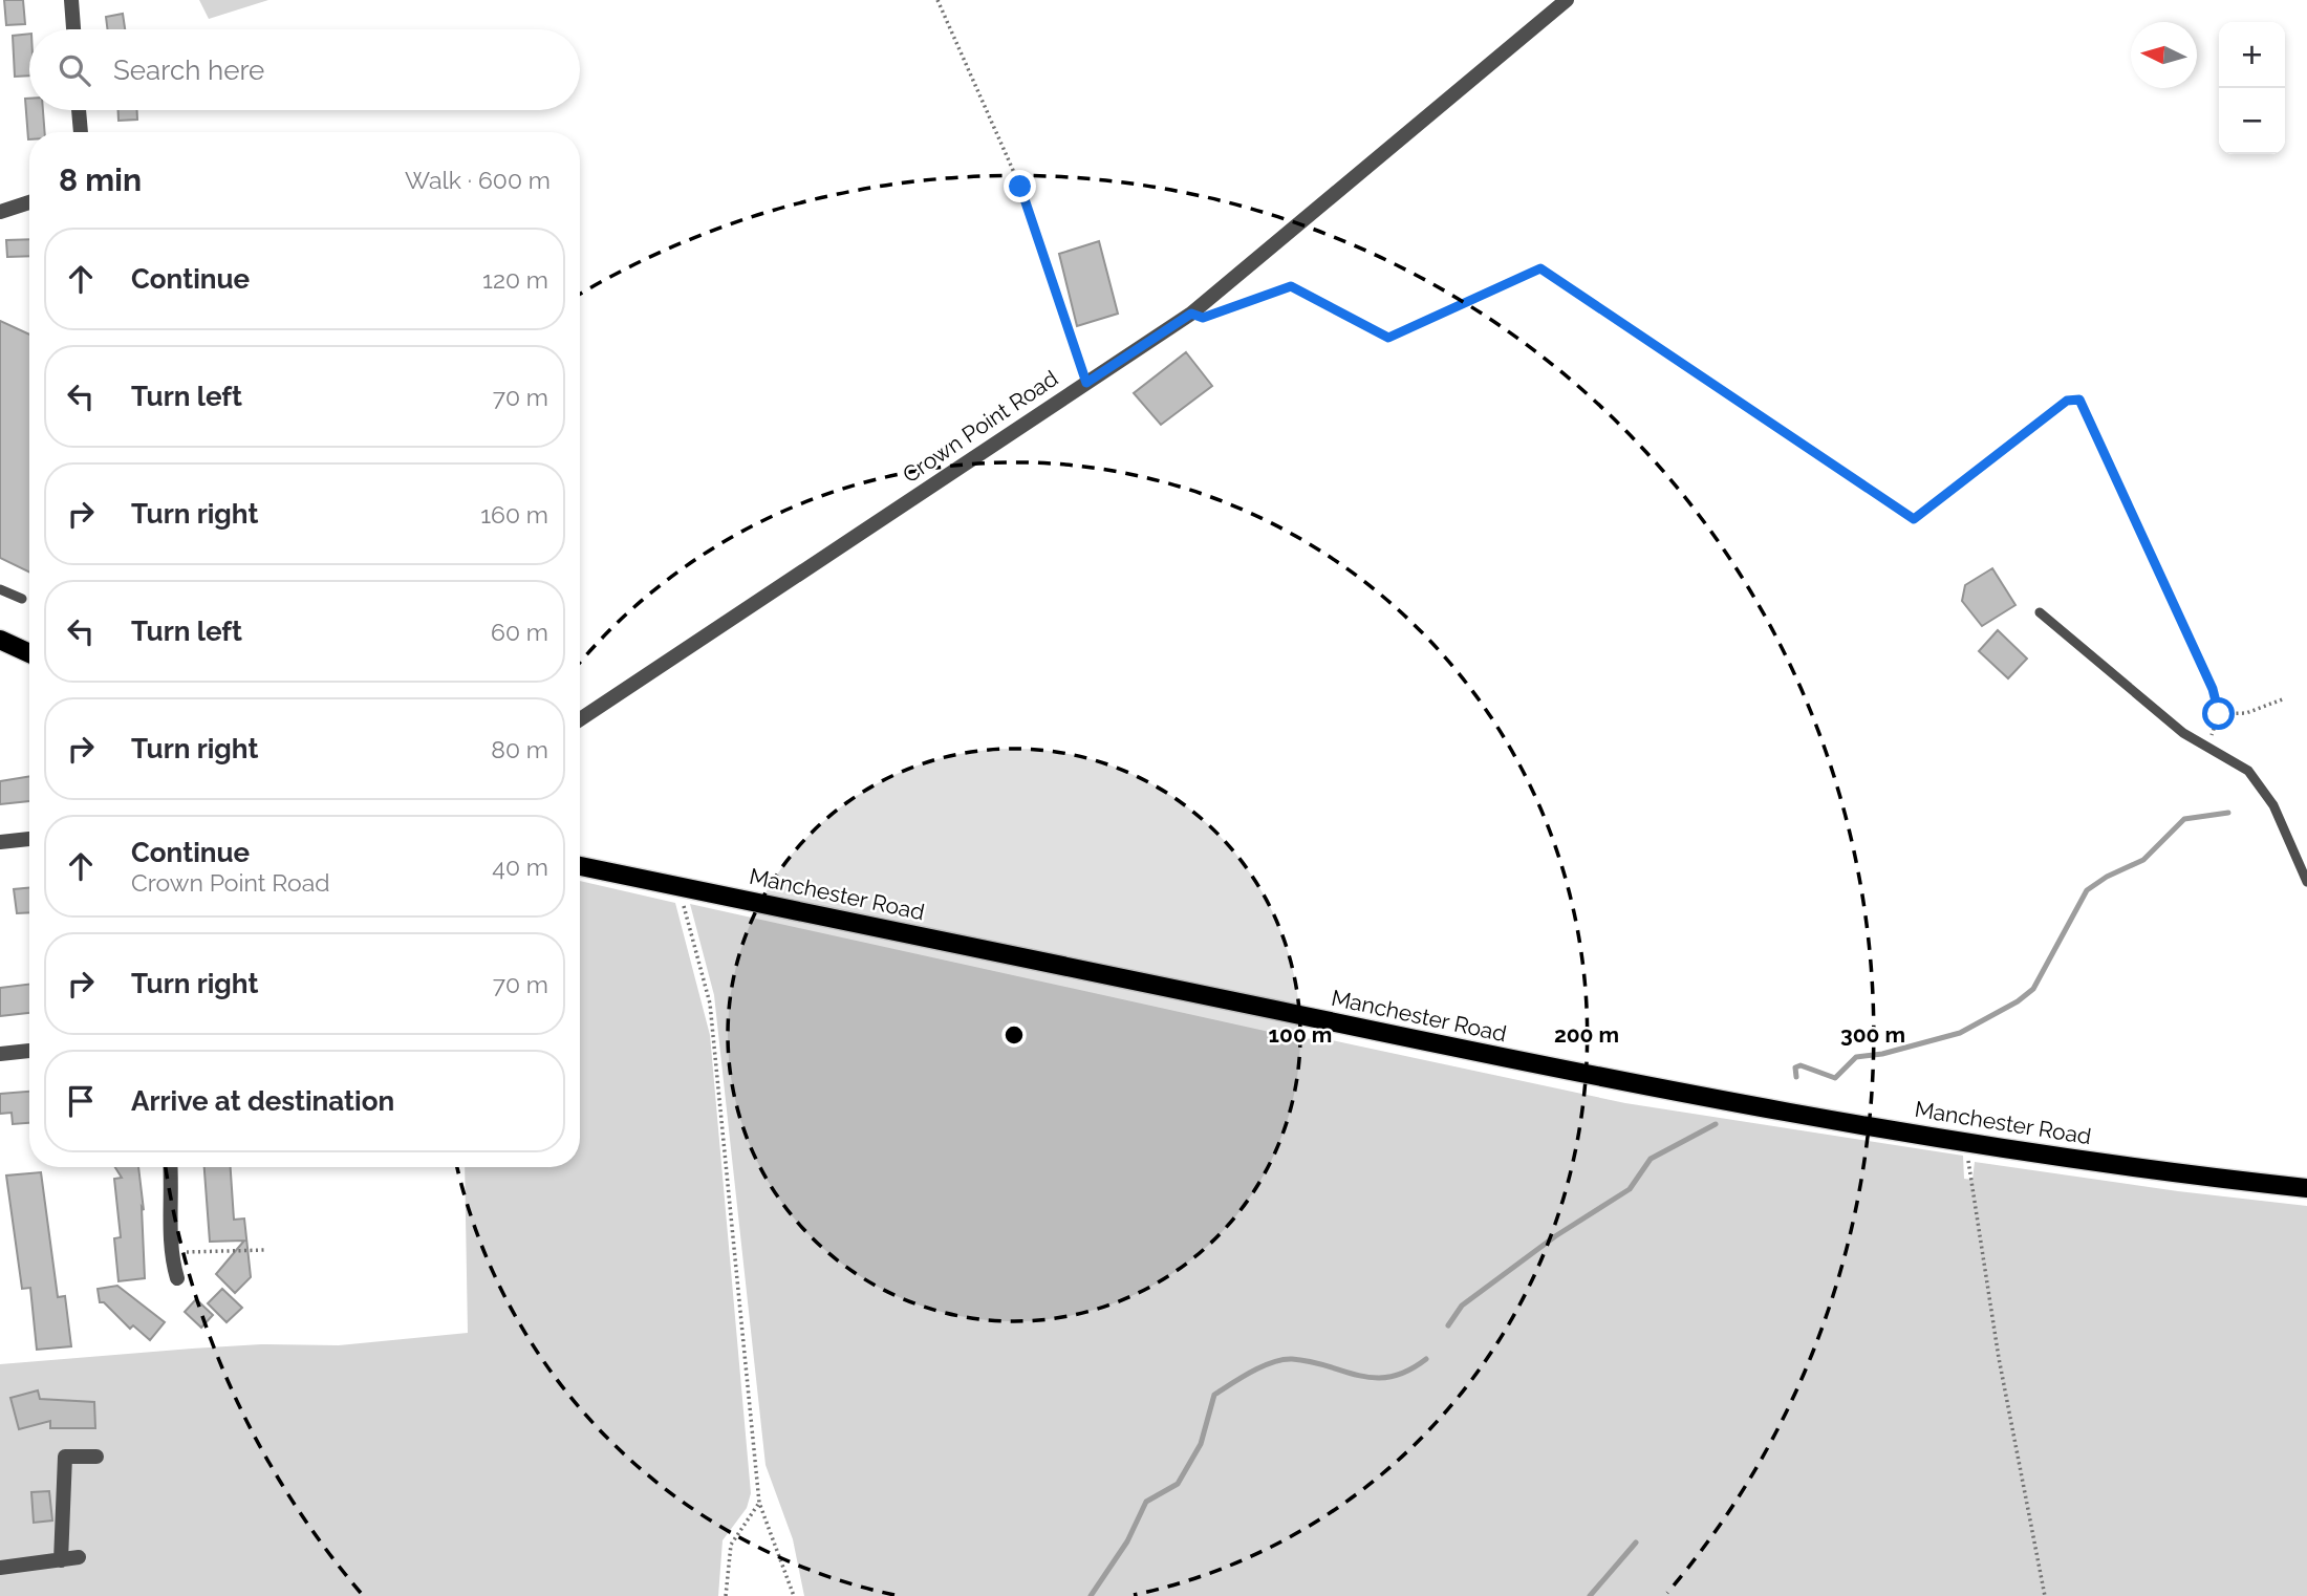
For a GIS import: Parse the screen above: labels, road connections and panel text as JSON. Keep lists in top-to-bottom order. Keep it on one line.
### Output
{"streets":{"main road":["Manchester Road"],"street":["Crown Point Road"]},"north":"left","page":{"map_buttons":["+","−"],"search":"Search here","heading":["8 min","Walk · 600 m"],"list":[["Continue","120 m"],["Turn left","70 m"],["Turn right","160 m"],["Turn left","60 m"],["Turn right","80 m"],["Continue","Crown Point Road","40 m"],["Turn right","70 m"],"Arrive at destination"]},"rings":["100 m","200 m","300 m"]}
